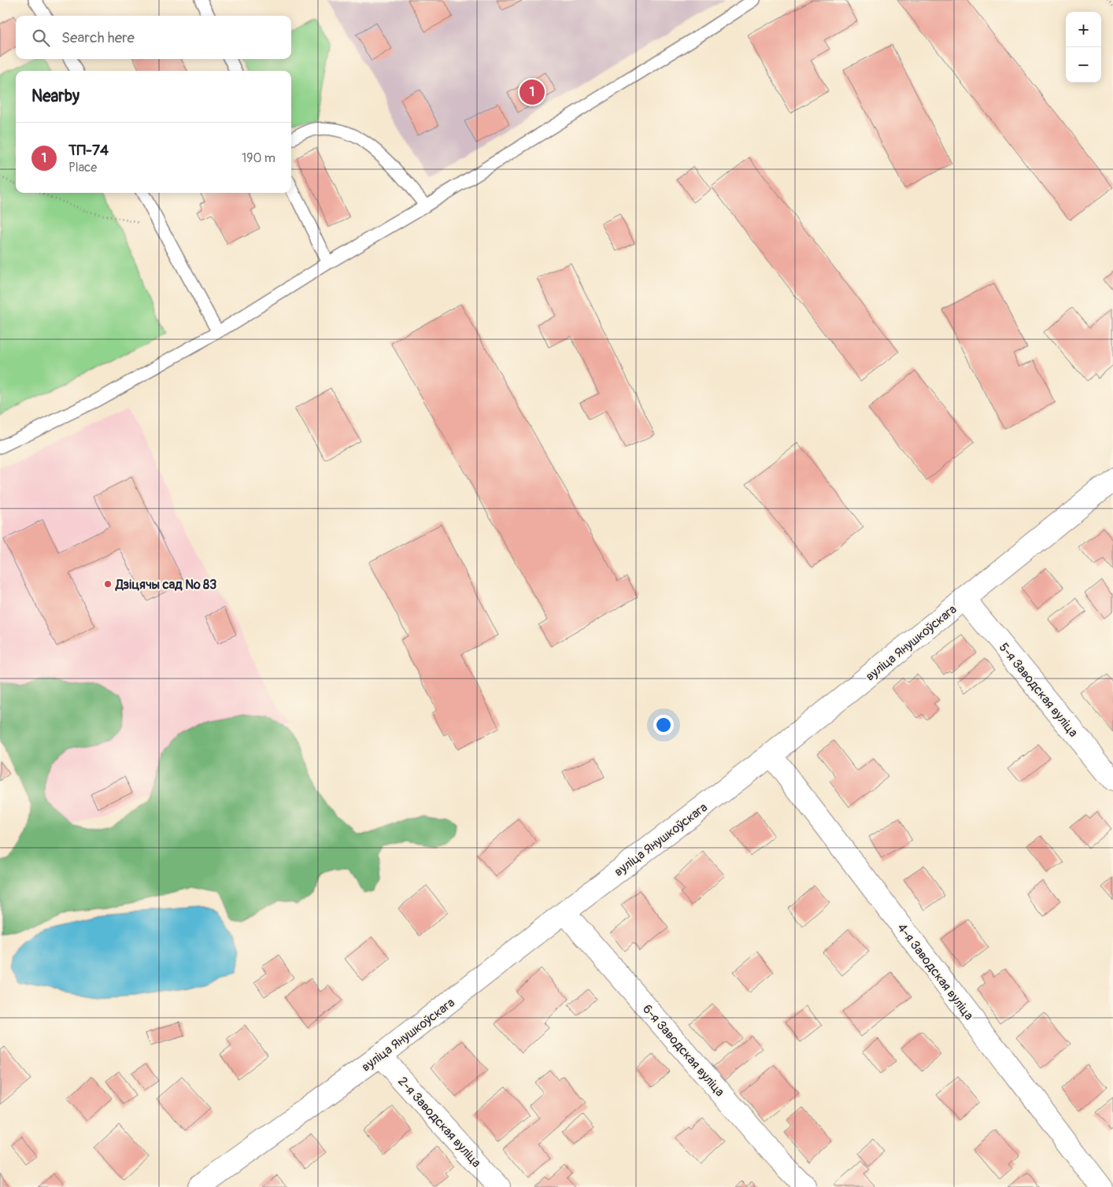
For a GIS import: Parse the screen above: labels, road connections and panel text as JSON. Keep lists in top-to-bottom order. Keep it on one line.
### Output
{"streets":{"street":["вуліца Янушкоўскага","5-я Заводская вуліца","4-я Заводская вуліца","6-я Заводская вуліца","2-я Заводская вуліца"]},"crossings":[["вуліца Янушкоўскага","5-я Заводская вуліца"],["вуліца Янушкоўскага","4-я Заводская вуліца"],["вуліца Янушкоўскага","6-я Заводская вуліца"],["вуліца Янушкоўскага","2-я Заводская вуліца"]],"places":["Дзіцячы сад № 83"],"page":{"map_buttons":["+","−"],"search":"Search here","heading":"Nearby","pins":"1","list":[{"mark":"1","name":"ТП-74","note":"Place","value":"190 m"}]}}
